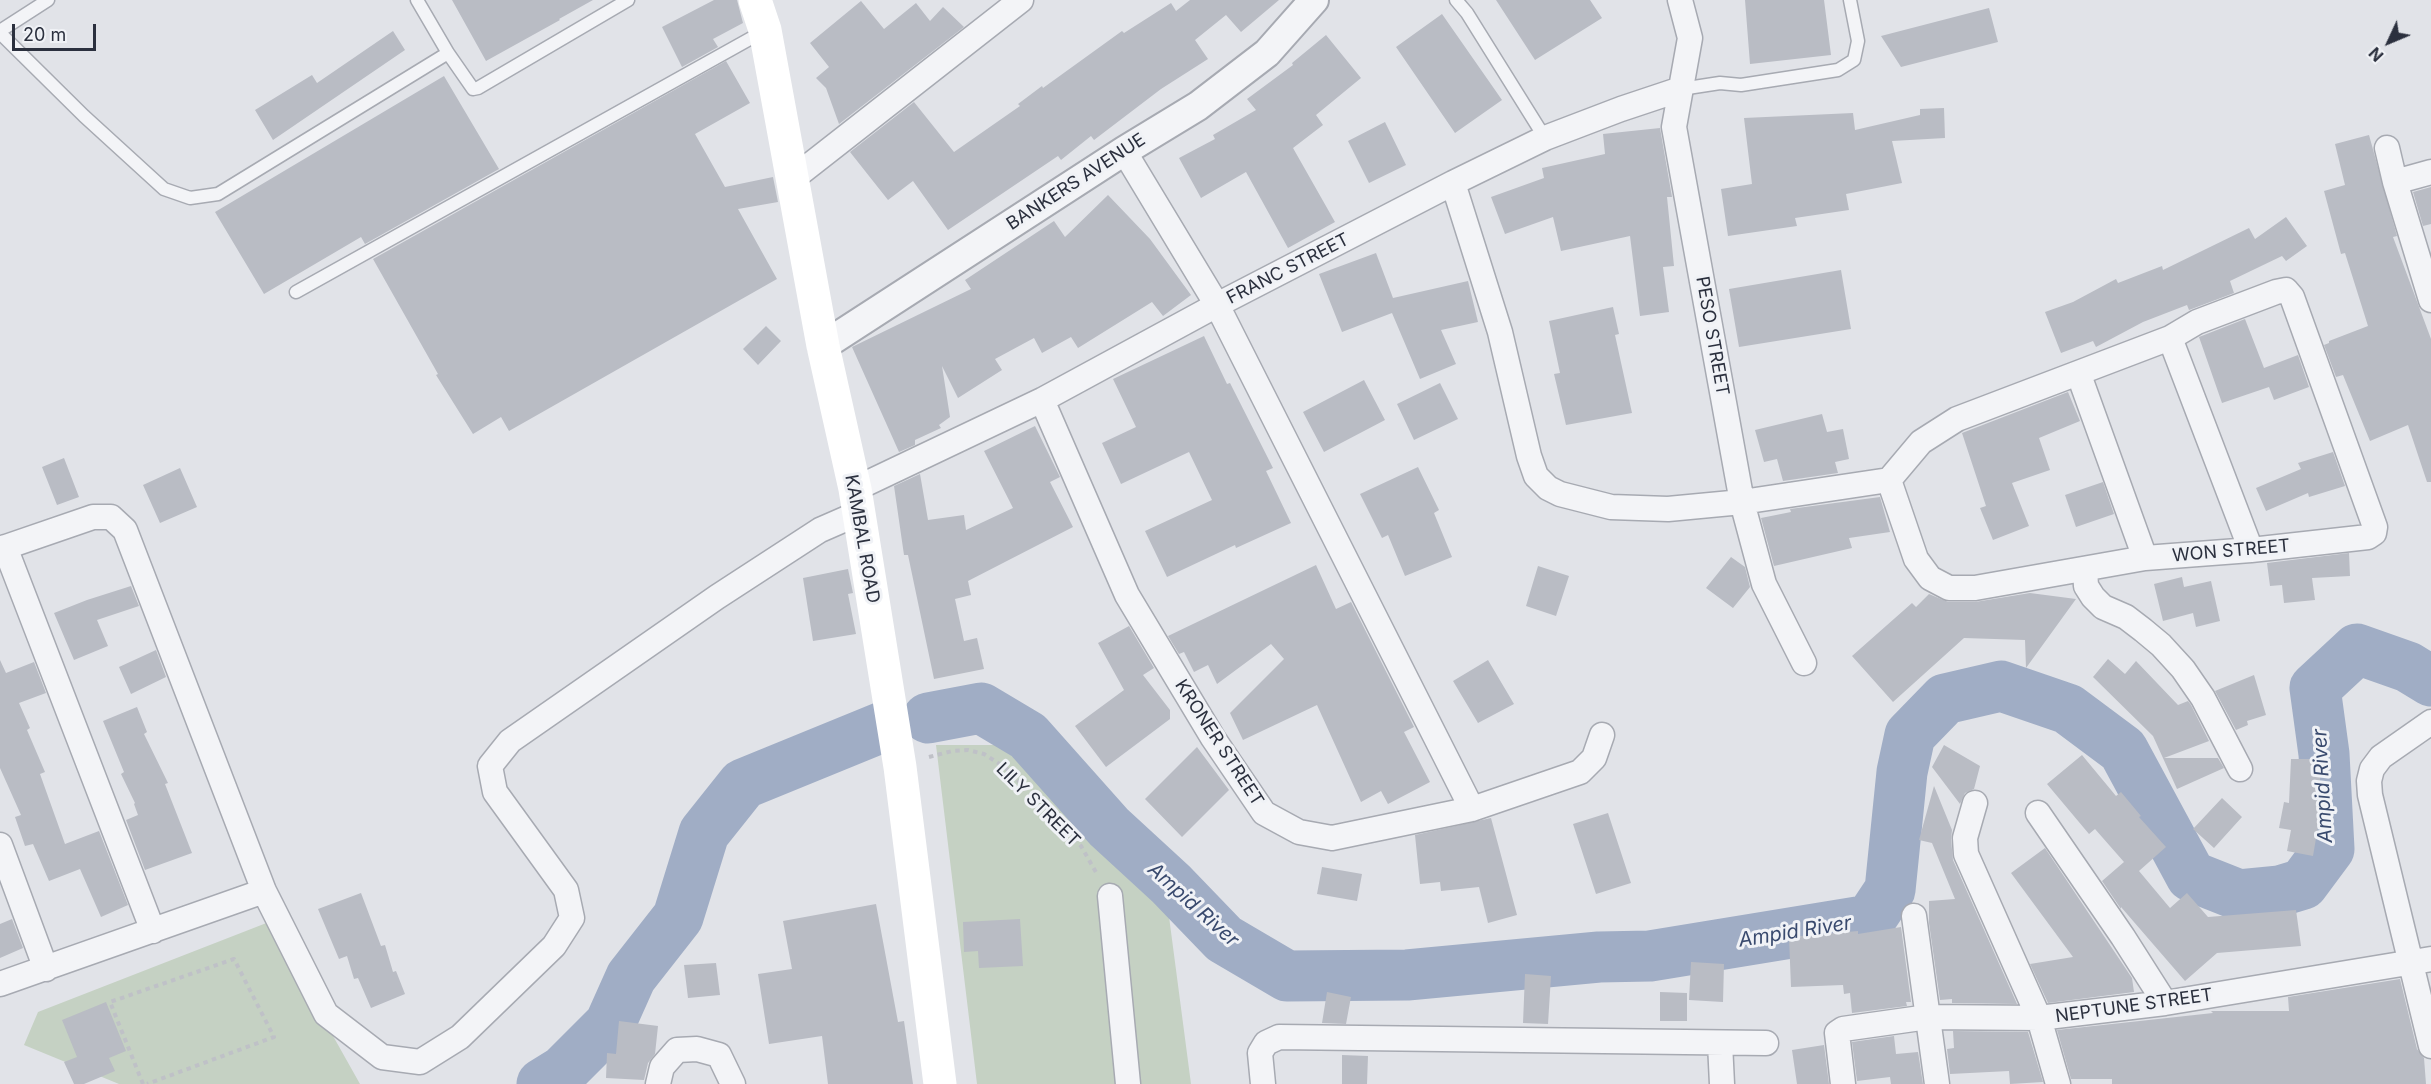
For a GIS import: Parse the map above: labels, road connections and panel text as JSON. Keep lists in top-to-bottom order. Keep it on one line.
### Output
{"streets":{"main road":["KAMBAL ROAD"],"street":["BANKERS AVENUE","FRANC STREET","PESO STREET","WON STREET","KRONER STREET","NEPTUNE STREET"],"path":["LILY STREET"]},"crossings":[["BANKERS AVENUE","KAMBAL ROAD"],["FRANC STREET","PESO STREET"],["FRANC STREET","KAMBAL ROAD"],["FRANC STREET","KRONER STREET"],["KAMBAL ROAD","LILY STREET"]],"water":["Ampid River"],"scale_bar":"20 m","north":"bottom left"}
